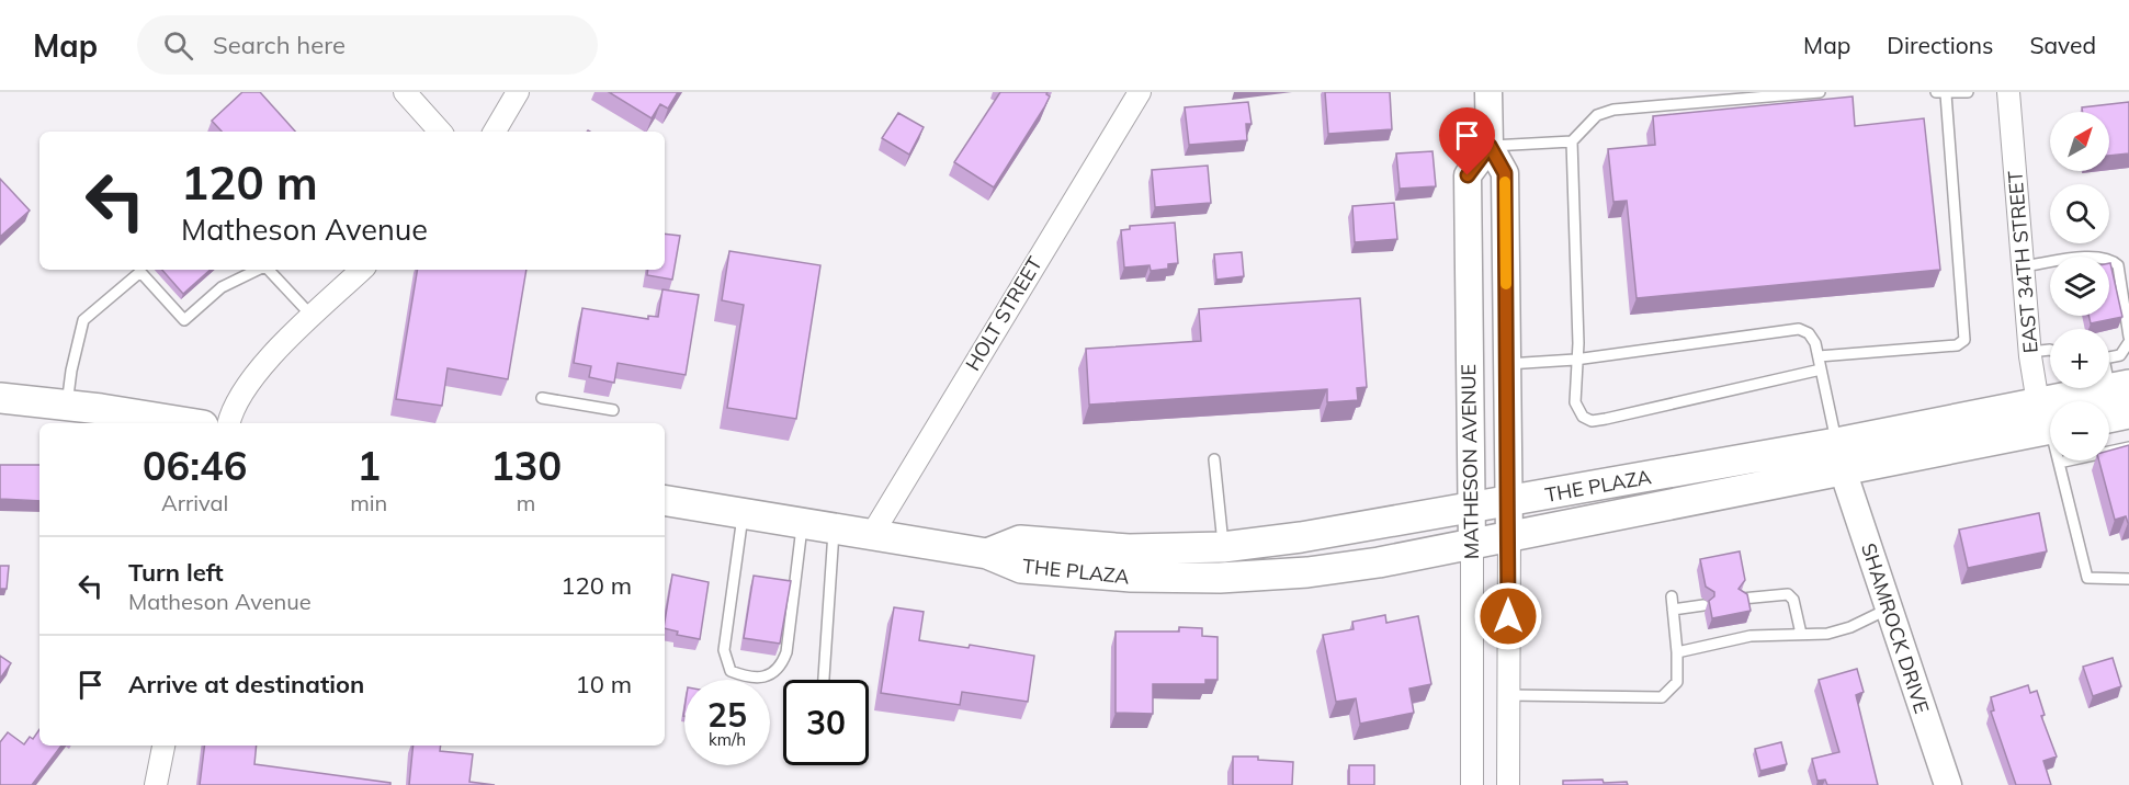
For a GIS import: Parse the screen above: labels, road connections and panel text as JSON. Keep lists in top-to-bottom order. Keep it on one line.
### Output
{"streets":{"main road":["THE PLAZA"],"street":["EAST 34TH STREET","HOLT STREET","MATHESON AVENUE","SHAMROCK DRIVE"]},"crossings":[["EAST 34TH STREET","THE PLAZA"],["HOLT STREET","THE PLAZA"],["MATHESON AVENUE","THE PLAZA"],["THE PLAZA","SHAMROCK DRIVE"]],"north":"top right","page":{"header":"Map","search":"Search here","nav":["Map","Directions","Saved"],"map_buttons":["+","−"],"turn":["120 m","Matheson Avenue"],"eta":["06:46","Arrival","1","min","130","m"],"list":[{"name":"Turn left","note":"Matheson Avenue","value":"120 m"},{"name":"Arrive at destination","value":"10 m"}],"speed":"25 km/h","limit":"30"}}
